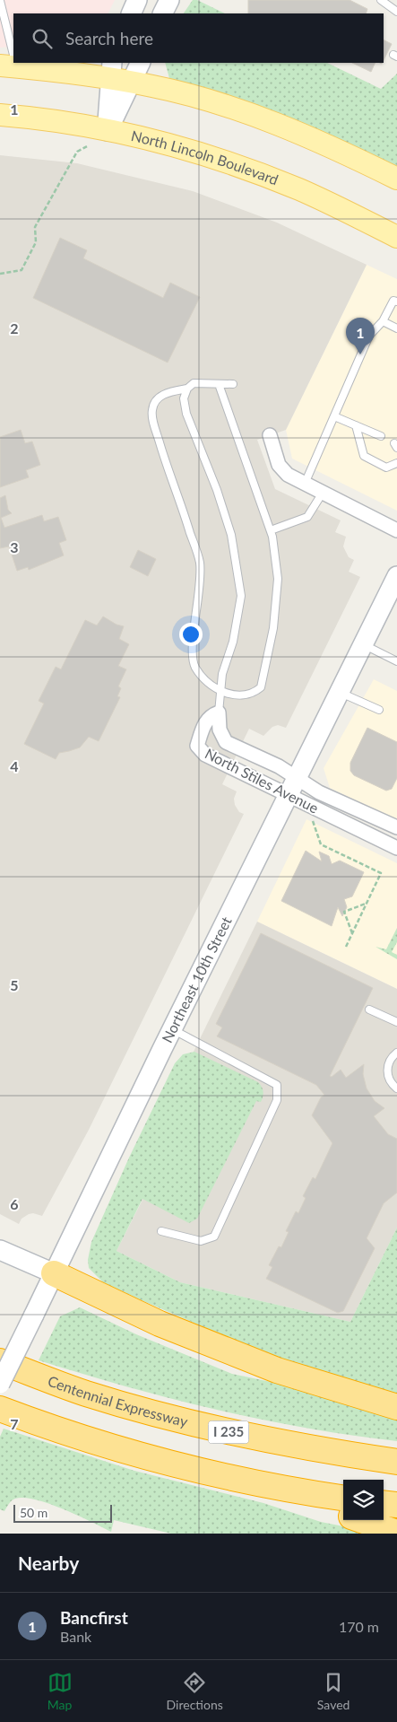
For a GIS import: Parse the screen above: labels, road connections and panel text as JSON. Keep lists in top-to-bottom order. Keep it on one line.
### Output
{"streets":{"highway":["Centennial Expressway","I 235"],"main road":["North Lincoln Boulevard","Northeast 10th Street"],"street":["North Stiles Avenue"]},"crossings":[["North Stiles Avenue","Northeast 10th Street"]],"scale_bar":"50 m","page":{"search":"Search here","pins":"1","scale":"50 m","heading":"Nearby","list":[{"mark":"1","name":"Bancfirst","note":"Bank","value":"170 m"}],"nav":["Map","Directions","Saved"]},"grid":{"rows":["1","2","3","4","5","6","7"]}}
